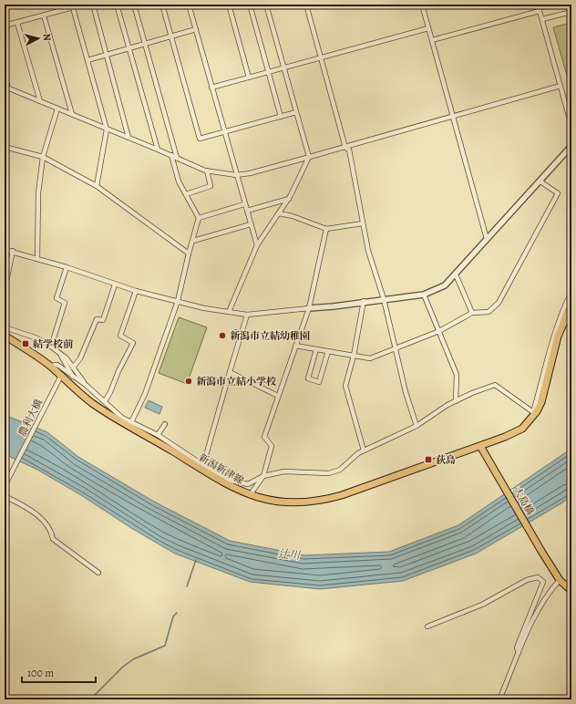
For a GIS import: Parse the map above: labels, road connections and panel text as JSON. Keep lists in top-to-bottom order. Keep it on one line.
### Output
{"streets":{"main road":["新潟新津線","大島橋"],"street":["農利大橋"]},"crossings":[["農利大橋","新潟新津線"],["新潟新津線","大島橋"]],"water":["辻川"],"places":{"other":["新潟市立結幼稚園","新潟市立結小学校"],"transit":["結学校前","荻島"]},"scale_bar":"100 m","north":"right"}
